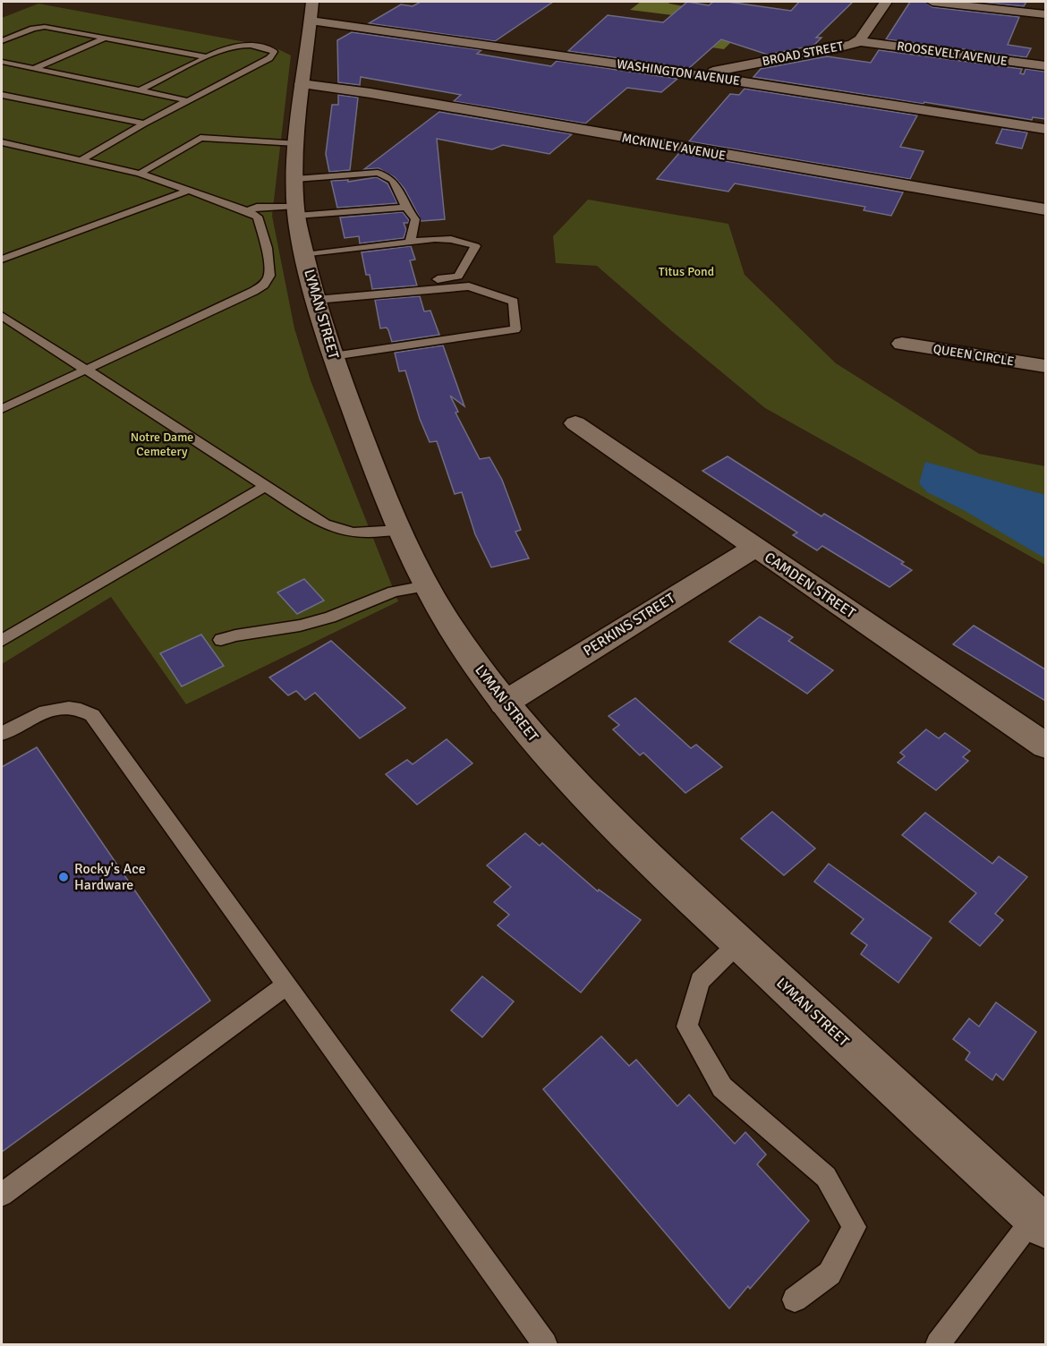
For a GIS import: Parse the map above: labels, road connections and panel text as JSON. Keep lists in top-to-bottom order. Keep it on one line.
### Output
{"streets":{"street":["BROAD STREET","ROOSEVELT AVENUE","WASHINGTON AVENUE","MCKINLEY AVENUE","LYMAN STREET","QUEEN CIRCLE","CAMDEN STREET","PERKINS STREET"]},"crossings":[["BROAD STREET","ROOSEVELT AVENUE"],["BROAD STREET","WASHINGTON AVENUE"],["WASHINGTON AVENUE","LYMAN STREET"],["MCKINLEY AVENUE","LYMAN STREET"],["LYMAN STREET","PERKINS STREET"],["CAMDEN STREET","PERKINS STREET"]],"parks":["Titus Pond","Notre Dame Cemetery"],"places":["Rocky's Ace Hardware"]}
